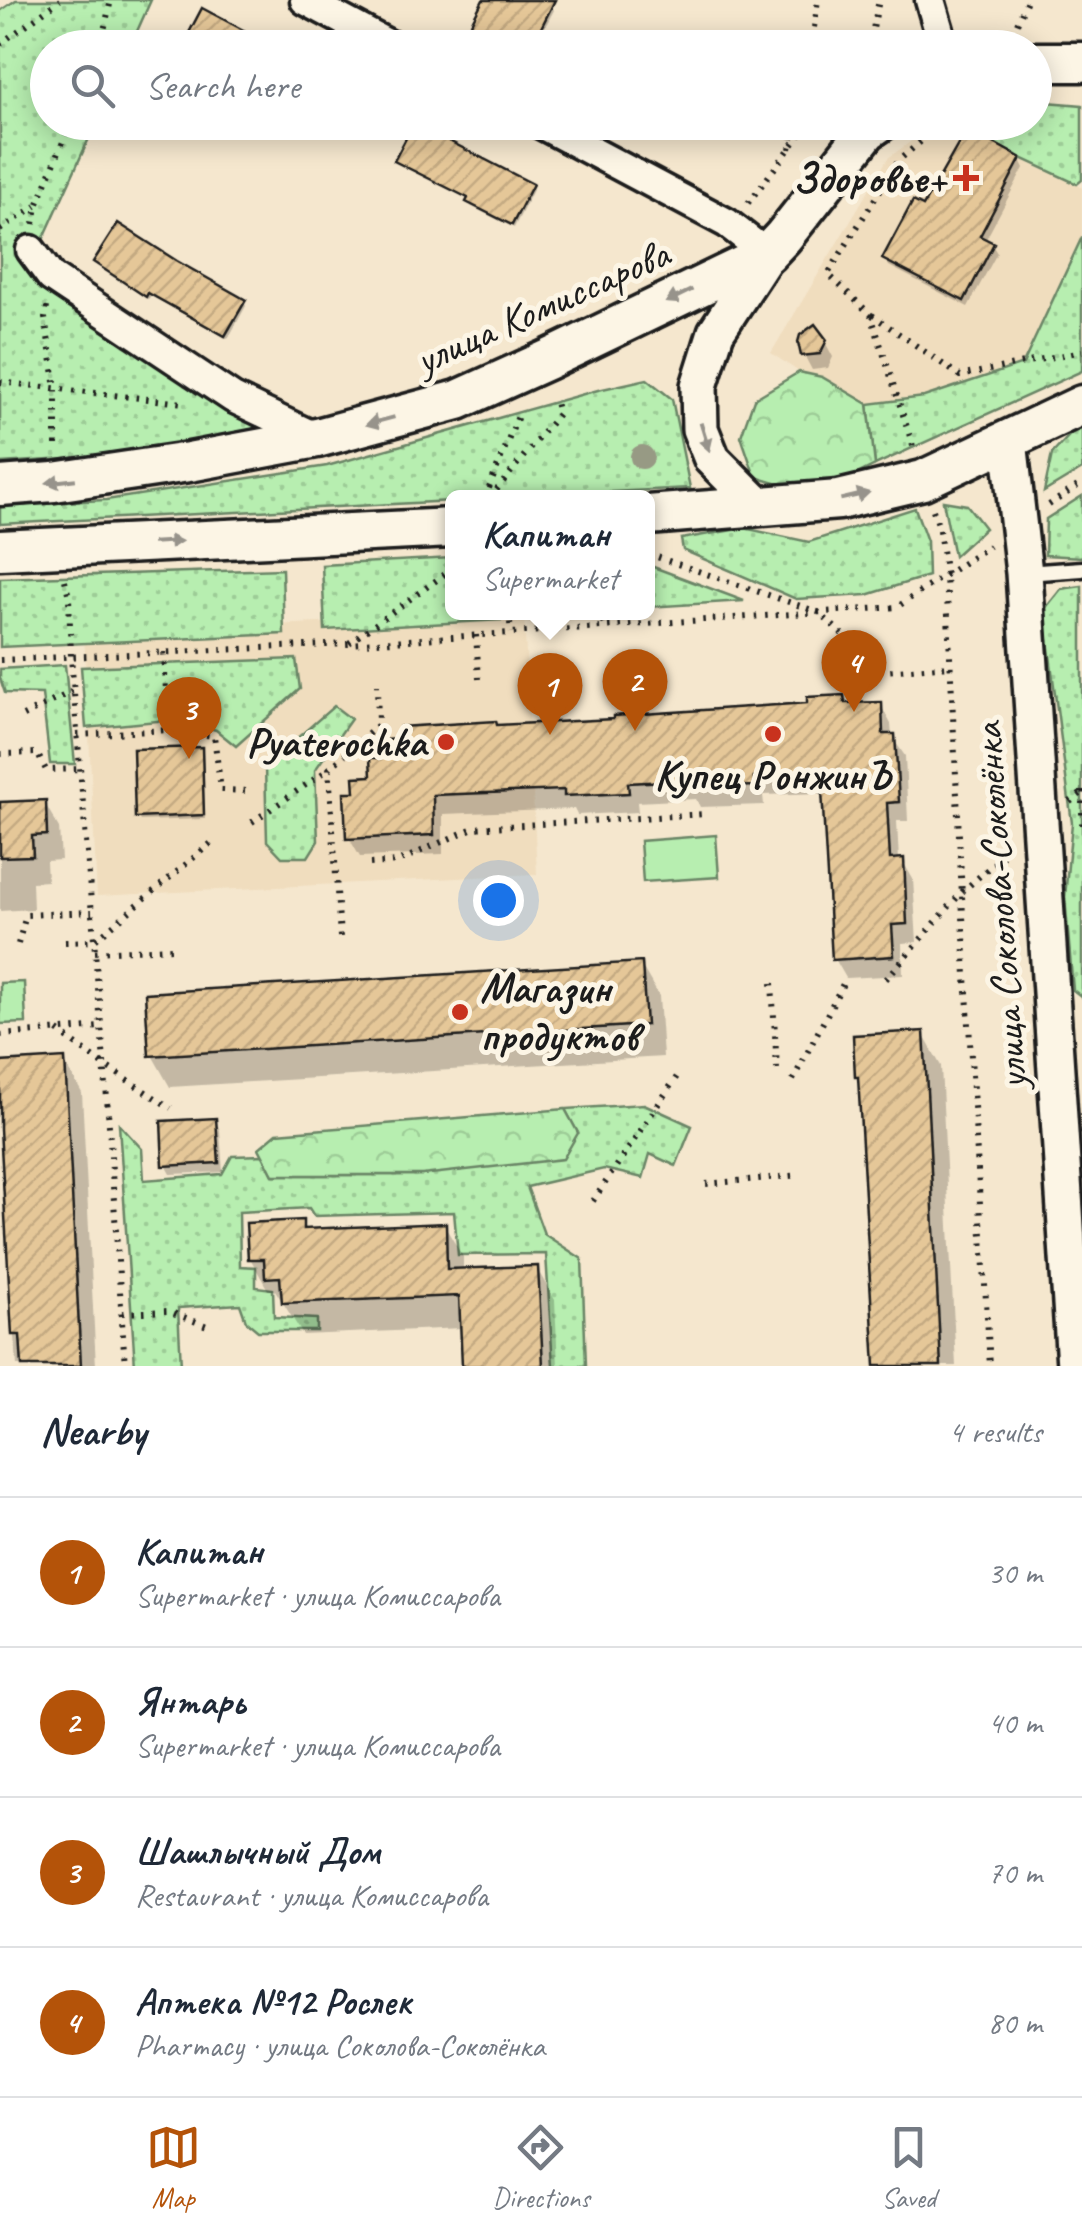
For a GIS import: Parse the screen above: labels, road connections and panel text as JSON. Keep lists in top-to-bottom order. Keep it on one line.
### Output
{"streets":{"main road":["улица Комиссарова"],"street":["улица Соколова-Соколёнка"]},"places":{"health":["Здоровье+"],"other":["Купец РонжинЪ","Pyaterochka","Магазин продуктов"]},"page":{"search":"Search here","popup":["Капитан","Supermarket"],"pins":["4","2","1","3"],"heading":["Nearby","4 results"],"list":[{"mark":"1","name":"Капитан","note":"Supermarket · улица Комиссарова","value":"30 m"},{"mark":"2","name":"Янтарь","note":"Supermarket · улица Комиссарова","value":"40 m"},{"mark":"3","name":"Шашлычный Дом","note":"Restaurant · улица Комиссарова","value":"70 m"},{"mark":"4","name":"Аптека №12 Рослек","note":"Pharmacy · улица Соколова-Соколёнка","value":"80 m"}],"nav":["Map","Directions","Saved"]}}
